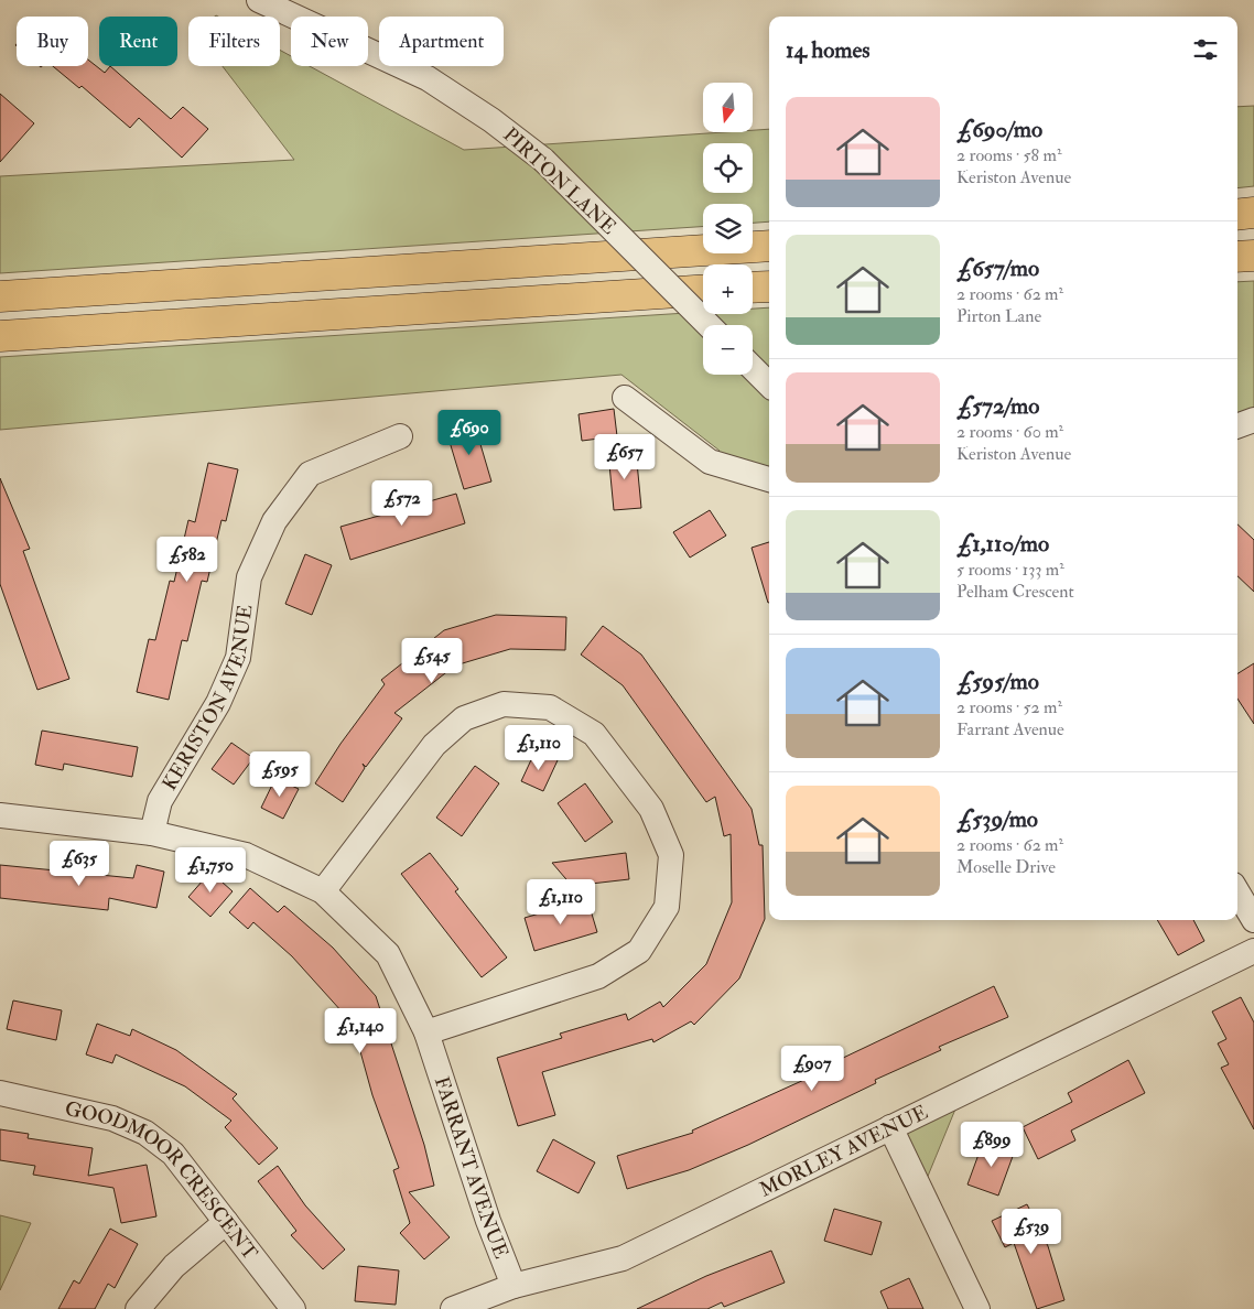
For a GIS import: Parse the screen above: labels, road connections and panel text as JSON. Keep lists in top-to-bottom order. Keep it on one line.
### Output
{"streets":{"street":["PIRTON LANE","KERISTON AVENUE","MORLEY AVENUE","FARRANT AVENUE","GOODMOOR CRESCENT"]},"crossings":[["KERISTON AVENUE","FARRANT AVENUE"],["MORLEY AVENUE","FARRANT AVENUE"]],"north":"bottom","page":{"chip":["Buy","Rent","Filters","New","Apartment"],"heading":"14 homes","map_buttons":["+","−"],"list":[{"name":"£690/mo","note":"2 rooms · 58 m² · Keriston Avenue"},{"name":"£657/mo","note":"2 rooms · 62 m² · Pirton Lane"},{"name":"£572/mo","note":"2 rooms · 60 m² · Keriston Avenue"},{"name":"£1,110/mo","note":"5 rooms · 133 m² · Pelham Crescent"},{"name":"£595/mo","note":"2 rooms · 52 m² · Farrant Avenue"},{"name":"£539/mo","note":"2 rooms · 62 m² · Moselle Drive"}],"price":["£690","£657","£572","£582","£545","£1,110","£595","£635","£1,750","£1,110","£1,140","£907","£899","£539"]}}
